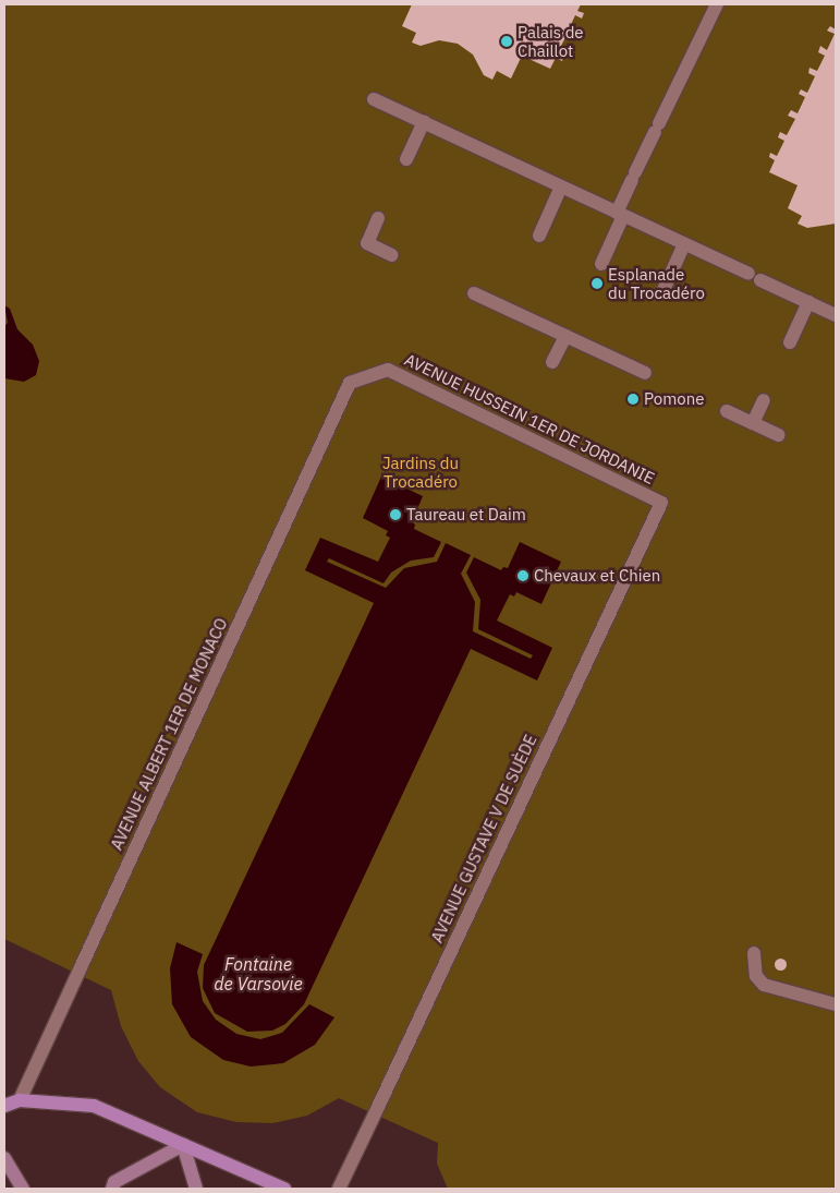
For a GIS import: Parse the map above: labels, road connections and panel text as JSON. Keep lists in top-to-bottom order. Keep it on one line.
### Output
{"streets":{"street":["AVENUE HUSSEIN 1ER DE JORDANIE","AVENUE ALBERT 1ER DE MONACO","AVENUE GUSTAVE V DE SUÈDE"]},"crossings":[["AVENUE HUSSEIN 1ER DE JORDANIE","AVENUE ALBERT 1ER DE MONACO"],["AVENUE HUSSEIN 1ER DE JORDANIE","AVENUE GUSTAVE V DE SUÈDE"]],"water":["Fontaine de Varsovie"],"parks":["Jardins du Trocadéro"],"places":["Palais de Chaillot","Esplanade du Trocadéro","Pomone","Taureau et Daim","Chevaux et Chien"]}
